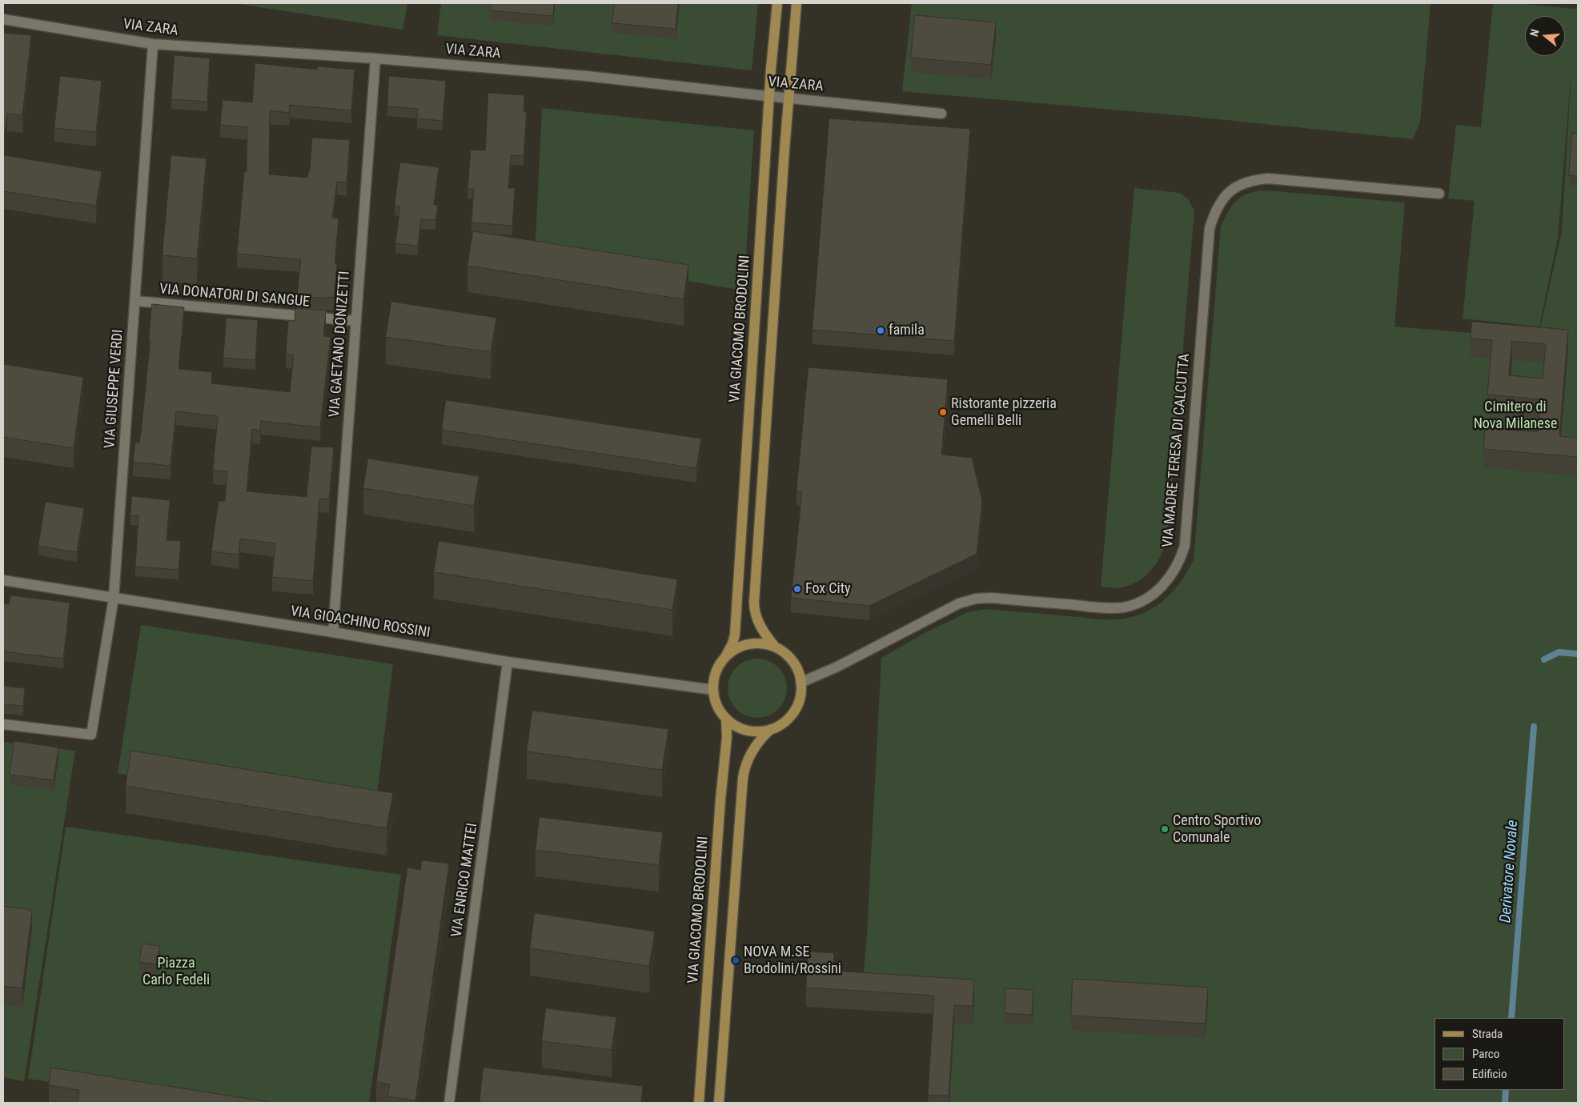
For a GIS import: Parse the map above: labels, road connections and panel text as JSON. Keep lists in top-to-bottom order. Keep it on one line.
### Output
{"streets":{"main road":["VIA GIACOMO BRODOLINI"],"street":["VIA ZARA","VIA DONATORI DI SANGUE","VIA GAETANO DONIZETTI","VIA GIUSEPPE VERDI","VIA MADRE TERESA DI CALCUTTA","VIA GIOACHINO ROSSINI","VIA ENRICO MATTEI"]},"crossings":[["VIA ZARA","VIA GIACOMO BRODOLINI"],["VIA ZARA","VIA GAETANO DONIZETTI"],["VIA ZARA","VIA GIUSEPPE VERDI"],["VIA DONATORI DI SANGUE","VIA GAETANO DONIZETTI"],["VIA DONATORI DI SANGUE","VIA GIUSEPPE VERDI"],["VIA GIACOMO BRODOLINI","VIA MADRE TERESA DI CALCUTTA"],["VIA GIACOMO BRODOLINI","VIA GIOACHINO ROSSINI"],["VIA GAETANO DONIZETTI","VIA GIOACHINO ROSSINI"],["VIA GIUSEPPE VERDI","VIA GIOACHINO ROSSINI"],["VIA MADRE TERESA DI CALCUTTA","VIA GIOACHINO ROSSINI"],["VIA GIOACHINO ROSSINI","VIA ENRICO MATTEI"]],"water":["Derivatore Novale"],"parks":["Cimitero di Nova Milanese","Piazza Carlo Fedeli"],"places":["famila","Ristorante pizzeria Gemelli Belli","Fox City","Centro Sportivo Comunale","NOVA M.SE Brodolini/Rossini"],"legend":["Strada","Parco","Edificio"],"north":"left"}
